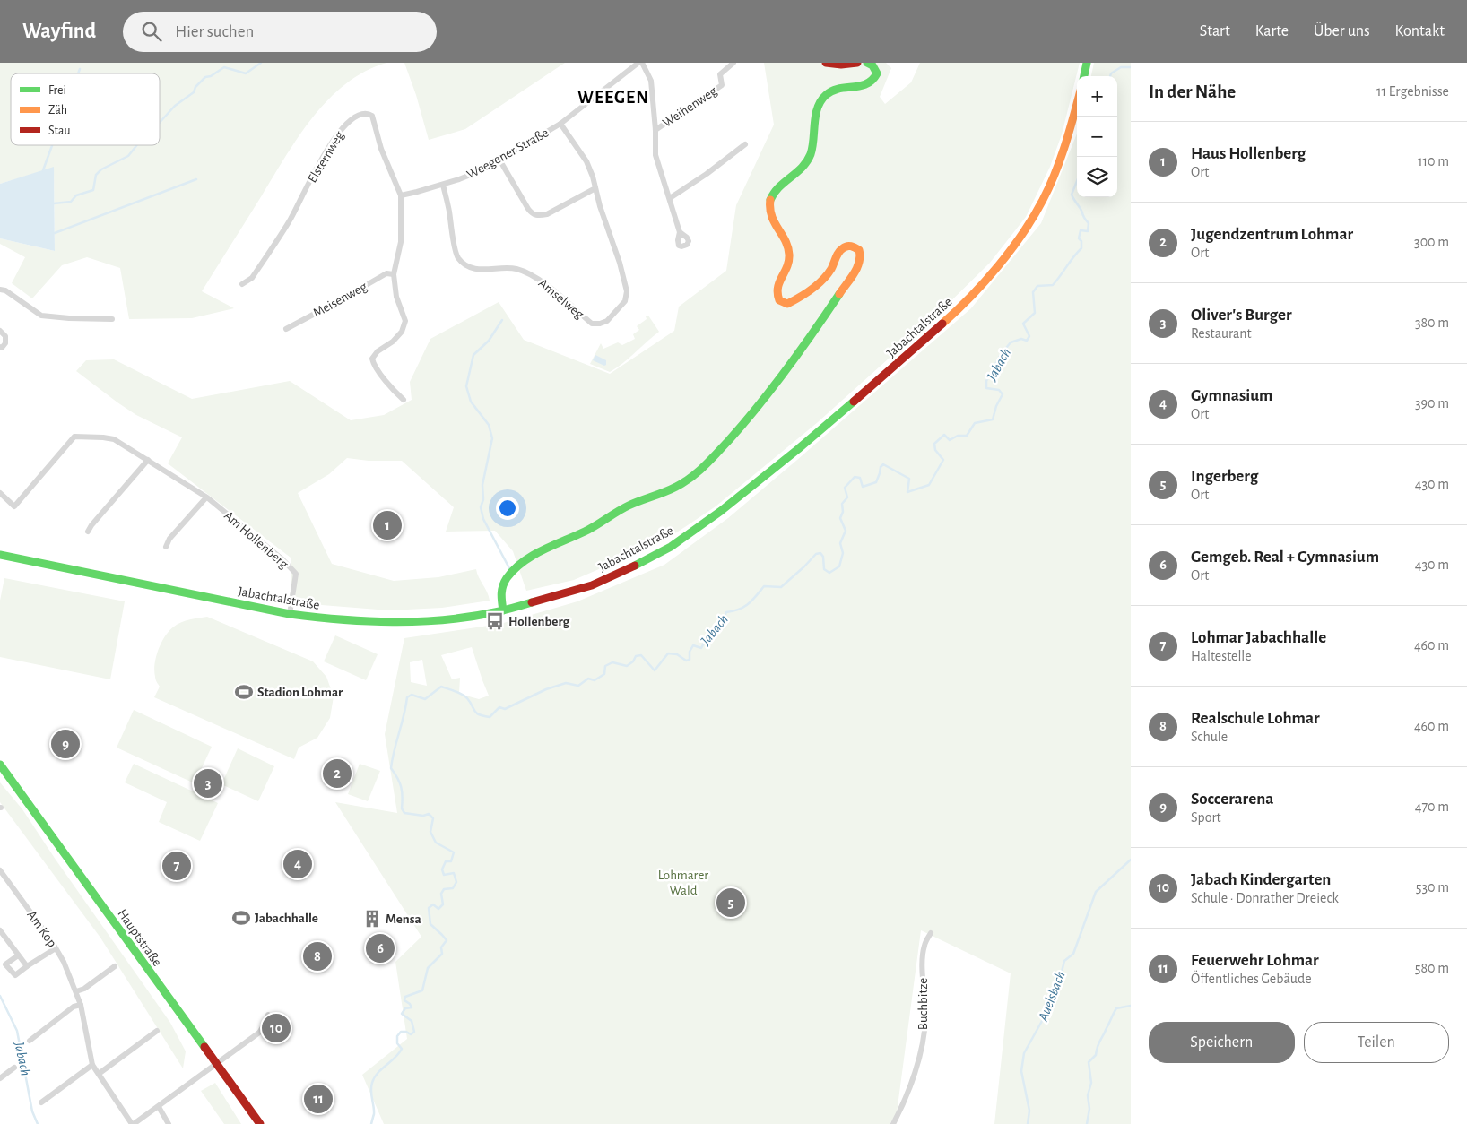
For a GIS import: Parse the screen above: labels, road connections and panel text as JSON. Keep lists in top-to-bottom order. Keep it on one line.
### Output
{"streets":{"main road":["Jabachtalstraße","Hauptstraße"],"street":["Weihenweg","Weegener Straße","Elsternweg","Amselweg","Meisenweg","Am Hollenberg","Am Kop","Buchbitze"]},"crossings":[["Weegener Straße","Elsternweg"],["Weegener Straße","Amselweg"],["Jabachtalstraße","Am Hollenberg"]],"districts":["WEEGEN"],"water":["Jabach","Auelsbach"],"parks":["Lohmarer Wald"],"places":{"bus stop":["Hollenberg"],"sports":["Stadion Lohmar","Jabachhalle"],"building":["Mensa"]},"legend":["Frei","Zäh","Stau"],"page":{"header":"Wayfind","search":"Hier suchen","nav":["Start","Karte","Über uns","Kontakt"],"heading":["In der Nähe","11 Ergebnisse"],"map_buttons":["+","−"],"list":[{"mark":"1","name":"Haus Hollenberg","note":"Ort","value":"110 m"},{"mark":"2","name":"Jugendzentrum Lohmar","note":"Ort","value":"300 m"},{"mark":"3","name":"Oliver's Burger","note":"Restaurant","value":"380 m"},{"mark":"4","name":"Gymnasium","note":"Ort","value":"390 m"},{"mark":"5","name":"Ingerberg","note":"Ort","value":"430 m"},{"mark":"6","name":"Gemgeb. Real + Gymnasium","note":"Ort","value":"430 m"},{"mark":"7","name":"Lohmar Jabachhalle","note":"Haltestelle","value":"460 m"},{"mark":"8","name":"Realschule Lohmar","note":"Schule","value":"460 m"},{"mark":"9","name":"Soccerarena","note":"Sport","value":"470 m"},{"mark":"10","name":"Jabach Kindergarten","note":"Schule · Donrather Dreieck","value":"530 m"},{"mark":"11","name":"Feuerwehr Lohmar","note":"Öffentliches Gebäude","value":"580 m"}],"pins":["1","9","2","3","4","7","5","6","8","10","11"],"buttons":["Speichern","Teilen"]}}
